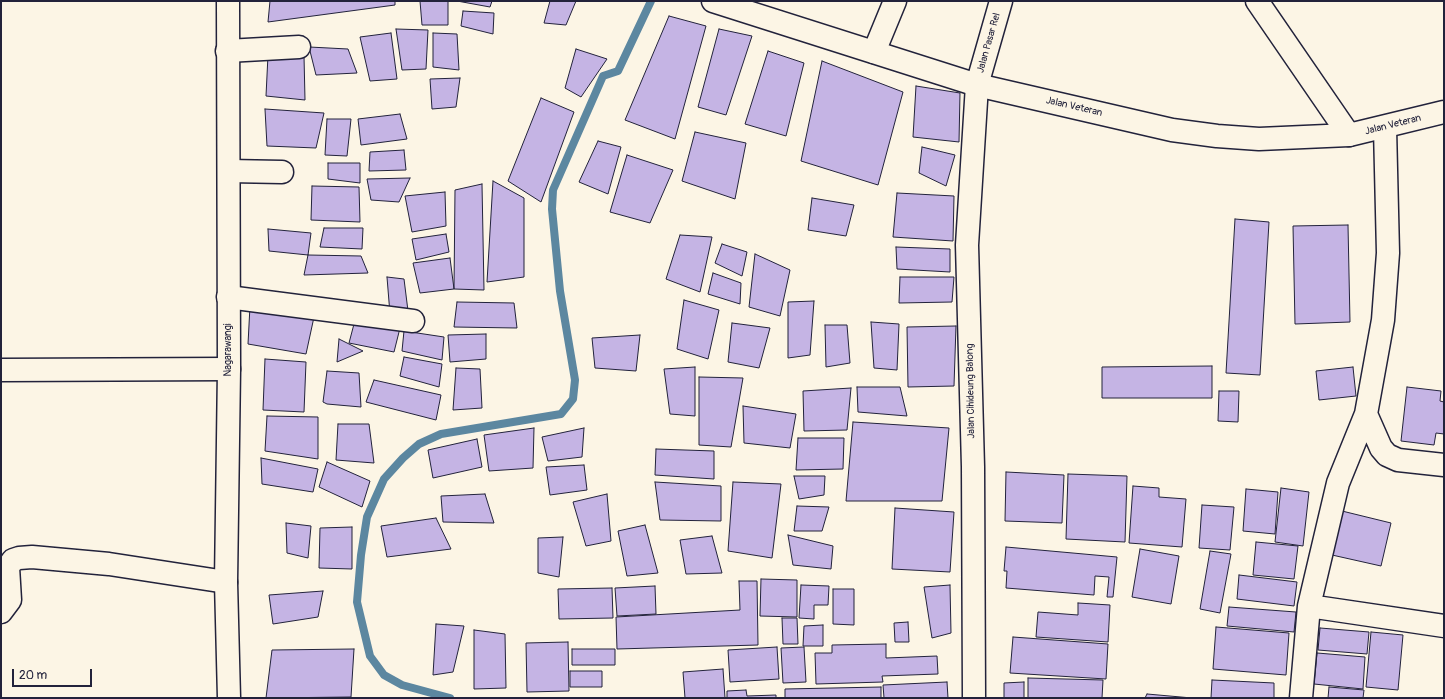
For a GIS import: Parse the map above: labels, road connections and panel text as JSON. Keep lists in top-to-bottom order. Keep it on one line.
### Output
{"streets":{"street":["Jalan Pasar Rel","Jalan Veteran","Nagarawangi","Jalan Cihideung Balong"]},"crossings":[["Jalan Pasar Rel","Jalan Veteran"],["Jalan Pasar Rel","Jalan Cihideung Balong"],["Jalan Veteran","Jalan Cihideung Balong"]],"scale_bar":"20 m"}
